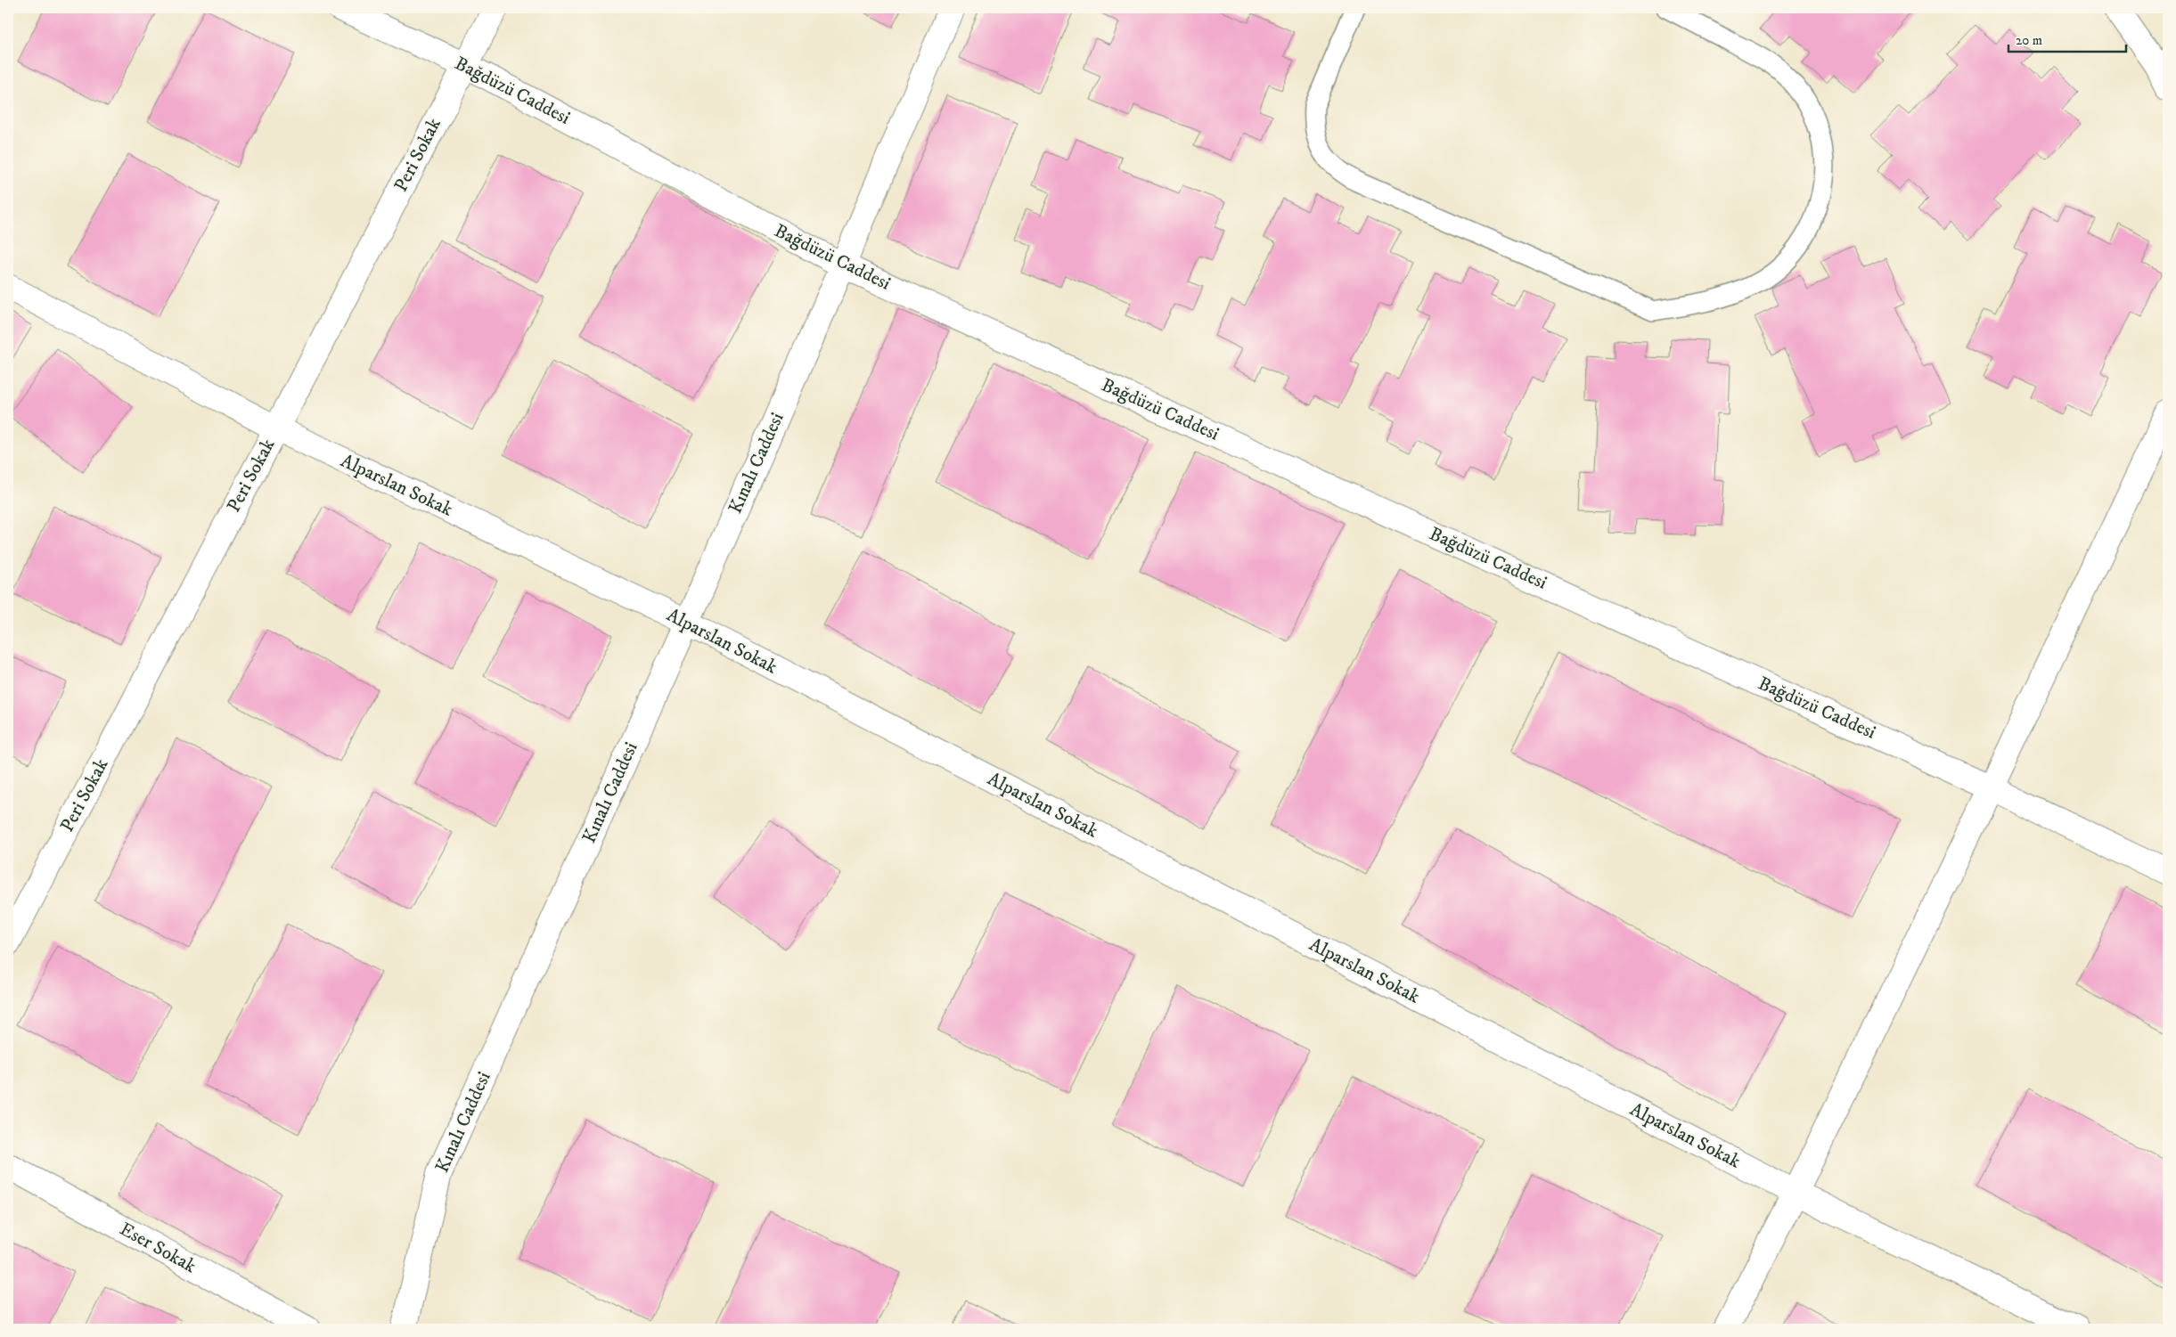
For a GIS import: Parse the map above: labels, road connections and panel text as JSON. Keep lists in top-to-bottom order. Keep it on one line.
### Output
{"streets":{"street":["Bağdüzü Caddesi","Peri Sokak","Kınalı Caddesi","Alparslan Sokak","Eser Sokak"]},"crossings":[["Bağdüzü Caddesi","Peri Sokak"],["Bağdüzü Caddesi","Kınalı Caddesi"],["Peri Sokak","Alparslan Sokak"],["Kınalı Caddesi","Alparslan Sokak"]],"scale_bar":"20 m"}
